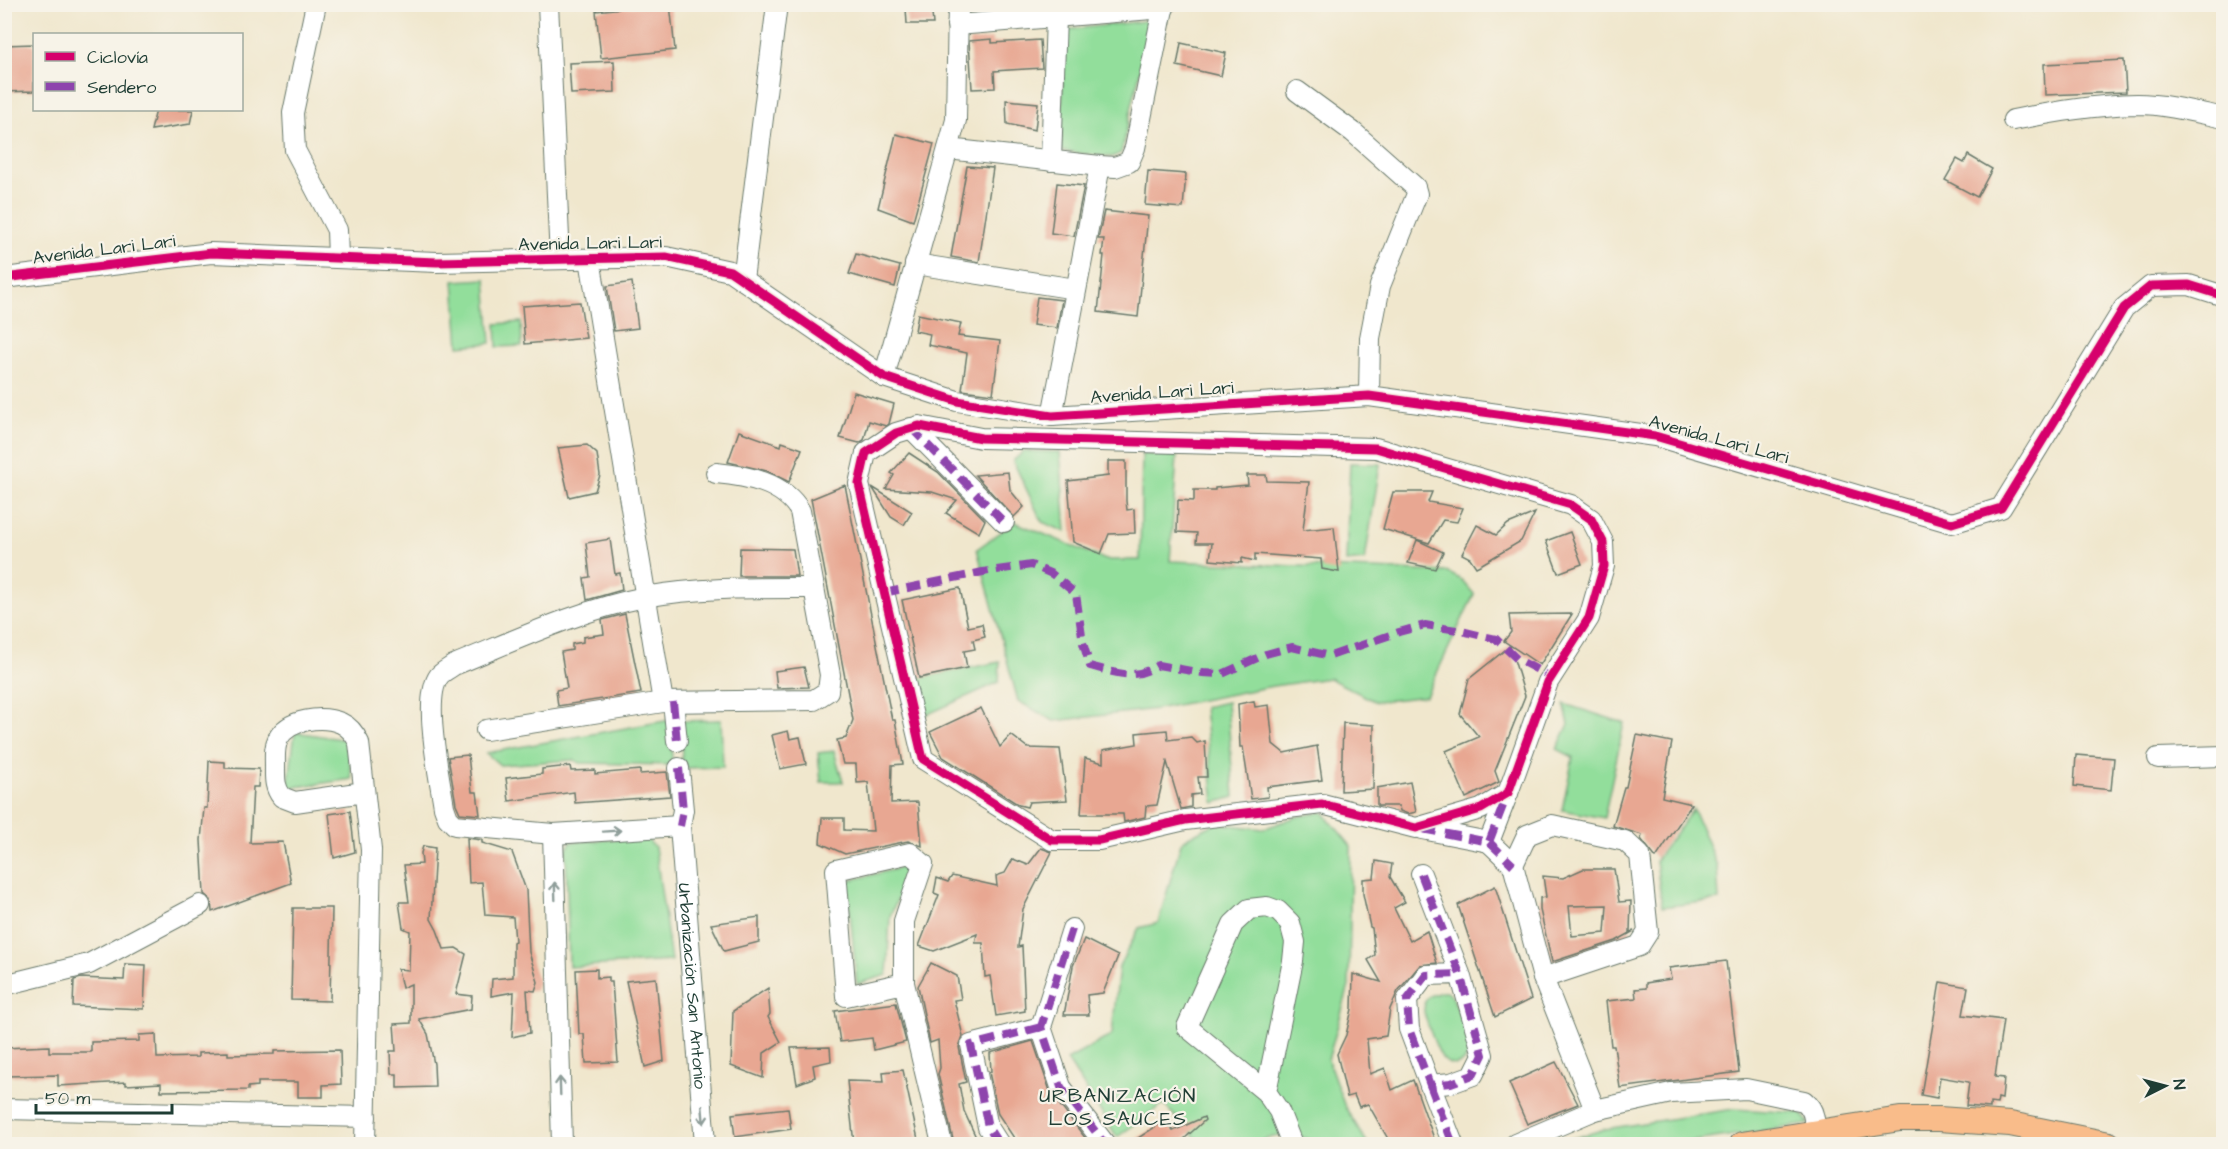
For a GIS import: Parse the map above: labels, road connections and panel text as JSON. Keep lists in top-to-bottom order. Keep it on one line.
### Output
{"streets":{"street":["Avenida Lari Lari","Urbanización San Antonio"]},"districts":["URBANIZACIÓN LOS SAUCES"],"legend":["Ciclovía","Sendero"],"scale_bar":"50 m","north":"right"}
